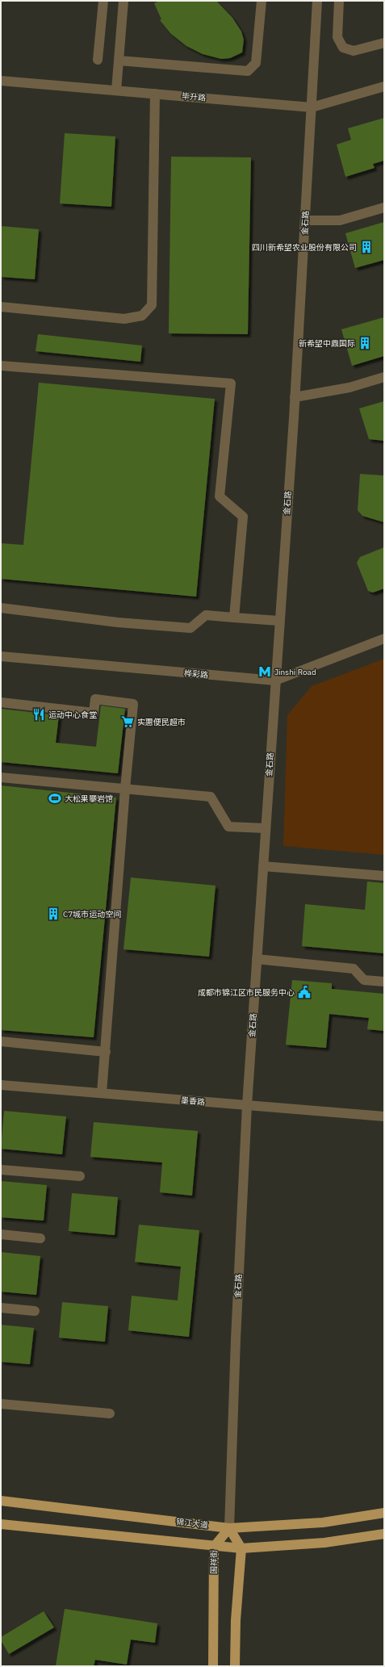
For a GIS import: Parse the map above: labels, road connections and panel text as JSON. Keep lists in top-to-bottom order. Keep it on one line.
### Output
{"streets":{"main road":["锦江大道","国祥街"],"street":["毕升路","金石路","桦彩路","墨香路"]},"crossings":[["毕升路","金石路"],["金石路","桦彩路"],["金石路","墨香路"],["金石路","锦江大道"],["金石路","国祥街"],["锦江大道","国祥街"]],"places":{"building":["四川新希望农业股份有限公司","新希望中鼎国际","C7城市运动空间"],"metro station":["Jinshi Road"],"restaurant":["运动中心食堂"],"supermarket":["实惠便民超市"],"sports":["大松果攀岩馆"],"public building":["成都市锦江区市民服务中心"]}}
